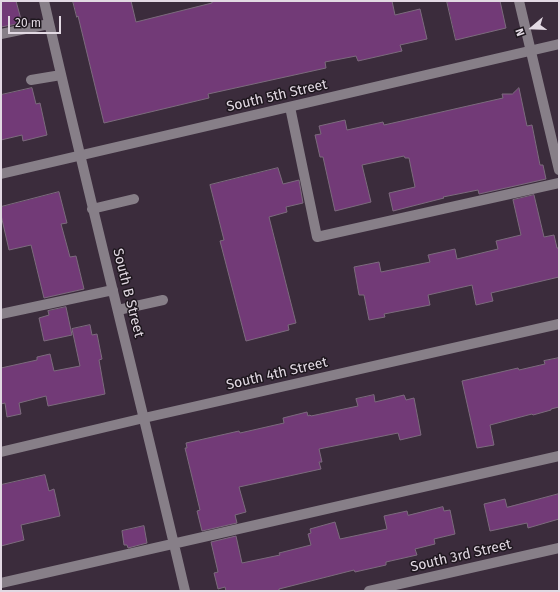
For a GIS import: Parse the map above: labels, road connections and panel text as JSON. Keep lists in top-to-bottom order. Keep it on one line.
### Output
{"streets":{"street":["South 5th Street","South B Street","South 4th Street","South 3rd Street"]},"crossings":[["South 5th Street","South B Street"],["South B Street","South 4th Street"]],"scale_bar":"20 m","north":"left"}
